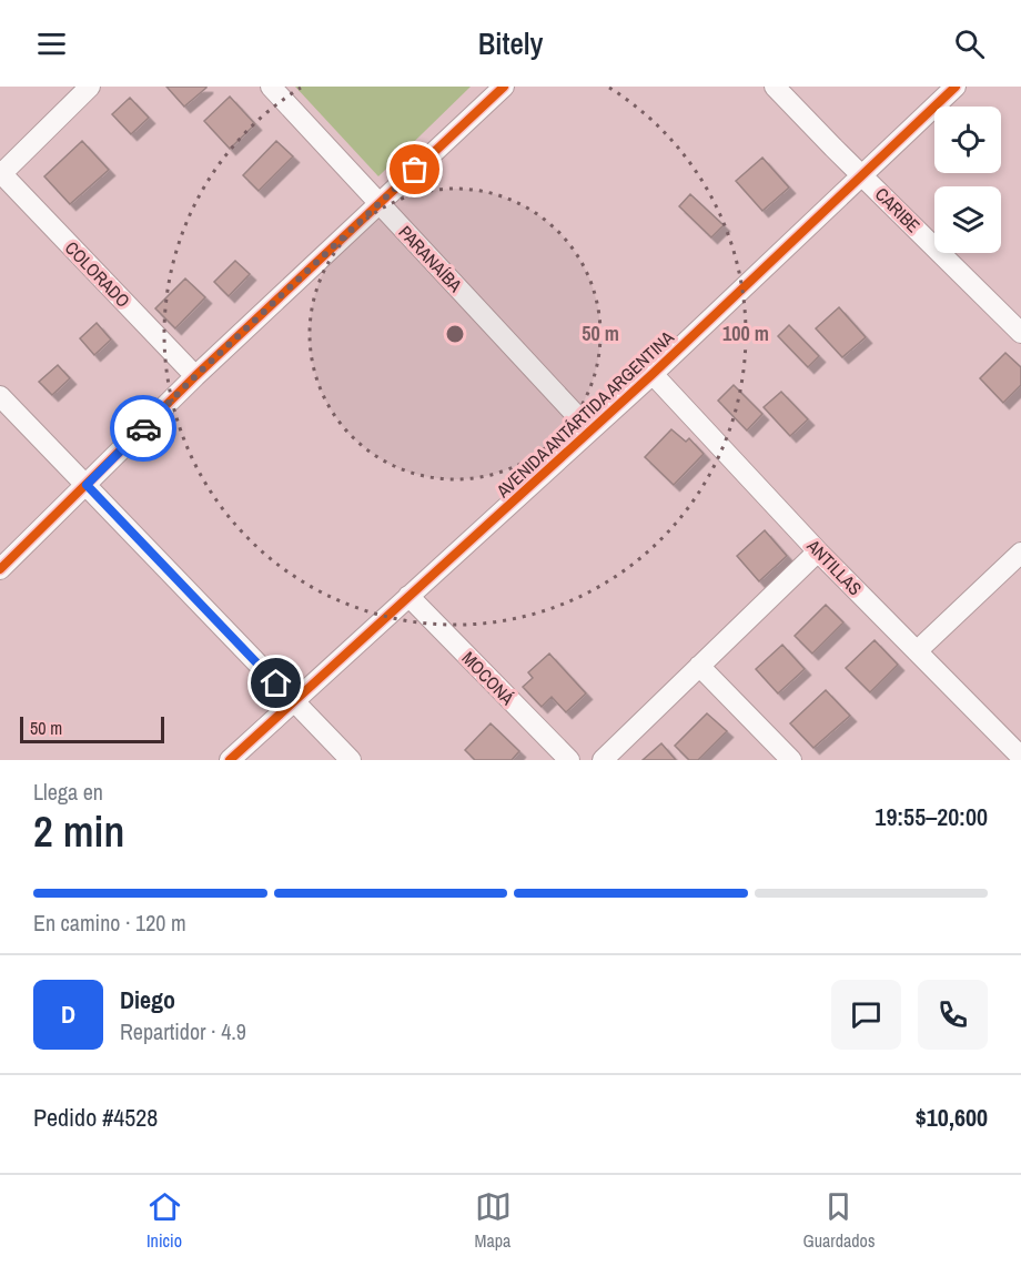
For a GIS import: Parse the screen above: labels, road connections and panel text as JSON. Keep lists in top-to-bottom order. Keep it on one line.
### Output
{"streets":{"street":["CARIBE","PARANAÍBA","COLORADO","AVENIDA ANTÁRTIDA ARGENTINA","ANTILLAS","MOCONÁ"]},"crossings":[["CARIBE","AVENIDA ANTÁRTIDA ARGENTINA"],["PARANAÍBA","AVENIDA ANTÁRTIDA ARGENTINA"],["AVENIDA ANTÁRTIDA ARGENTINA","ANTILLAS"],["AVENIDA ANTÁRTIDA ARGENTINA","MOCONÁ"]],"scale_bar":"50 m","page":{"header":"Bitely","scale":"50 m","heading":["2 min","Llega en","19:55–20:00"],"panel":["Diego","Repartidor · 4.9","Pedido #4528","$10,600"],"bar":"En camino · 120 m","round":"D","tabs":["Inicio","Mapa","Guardados"]},"rings":["50 m","100 m"]}
